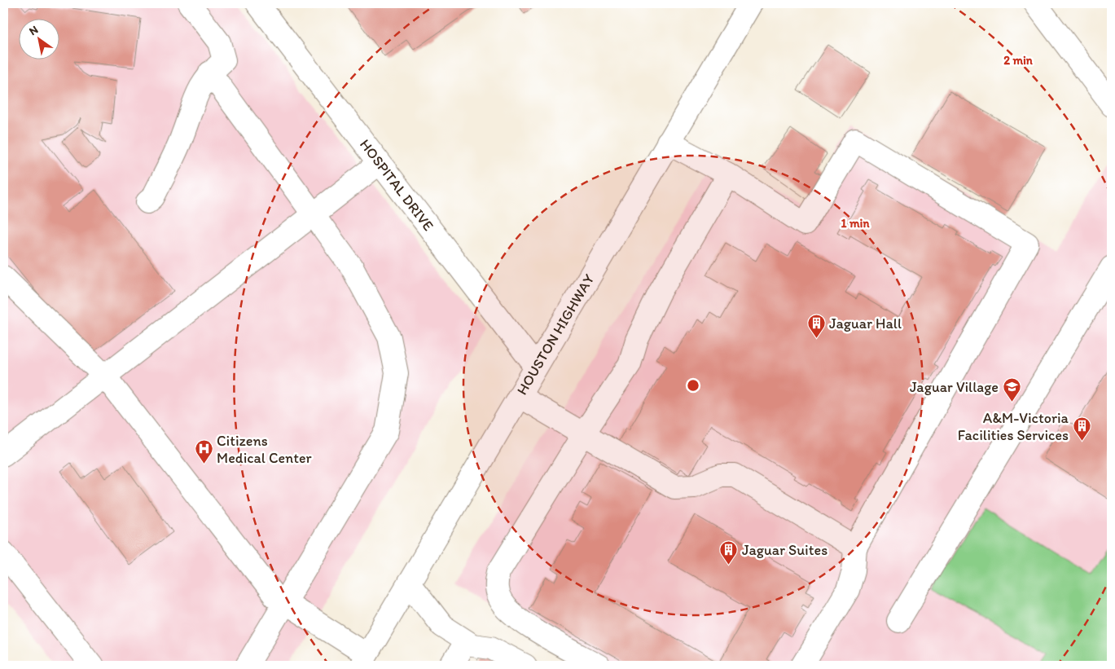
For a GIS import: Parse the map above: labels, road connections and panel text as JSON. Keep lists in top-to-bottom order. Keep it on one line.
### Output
{"streets":{"main road":["HOSPITAL DRIVE","HOUSTON HIGHWAY"]},"crossings":[["HOSPITAL DRIVE","HOUSTON HIGHWAY"]],"places":{"building":["Jaguar Hall","A&M-Victoria Facilities Services","Jaguar Suites"],"school or university":["Jaguar Village"],"hospital":["Citizens Medical Center"]},"north":"top left","rings":["2 min","1 min"]}
